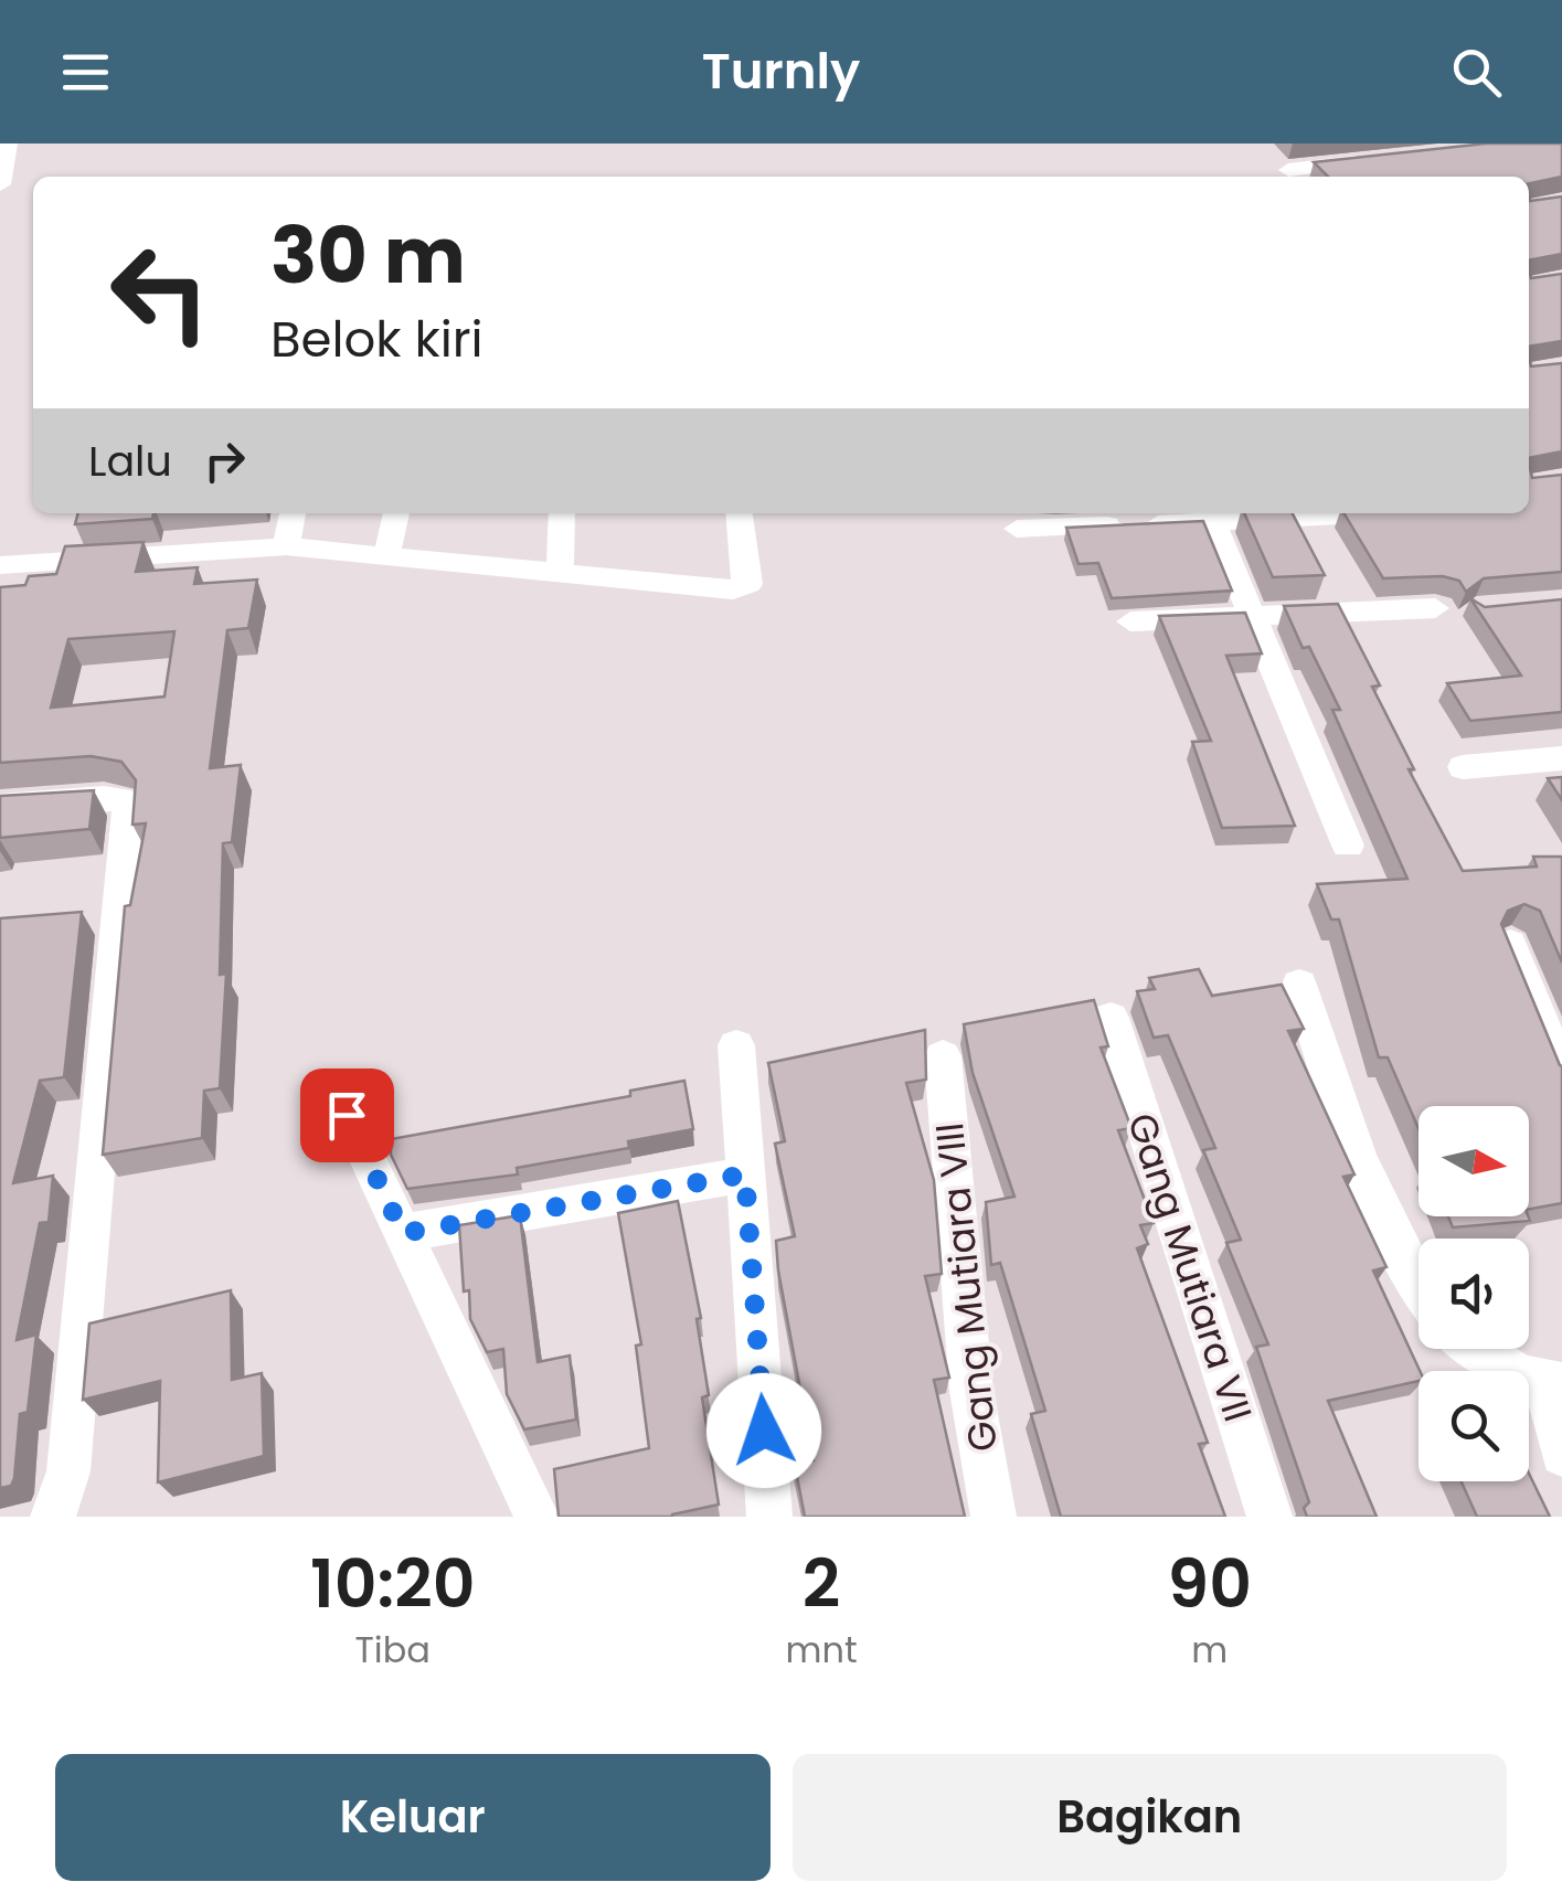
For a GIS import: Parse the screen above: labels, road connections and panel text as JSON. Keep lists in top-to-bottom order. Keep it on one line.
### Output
{"streets":{"street":["Gang Mutiara VII","Gang Mutiara VIII"]},"north":"right","page":{"header":"Turnly","turn":["30 m","Belok kiri"],"then":"Lalu","eta":["10:20","Tiba","2","mnt","90","m"],"buttons":["Keluar","Bagikan"]}}
